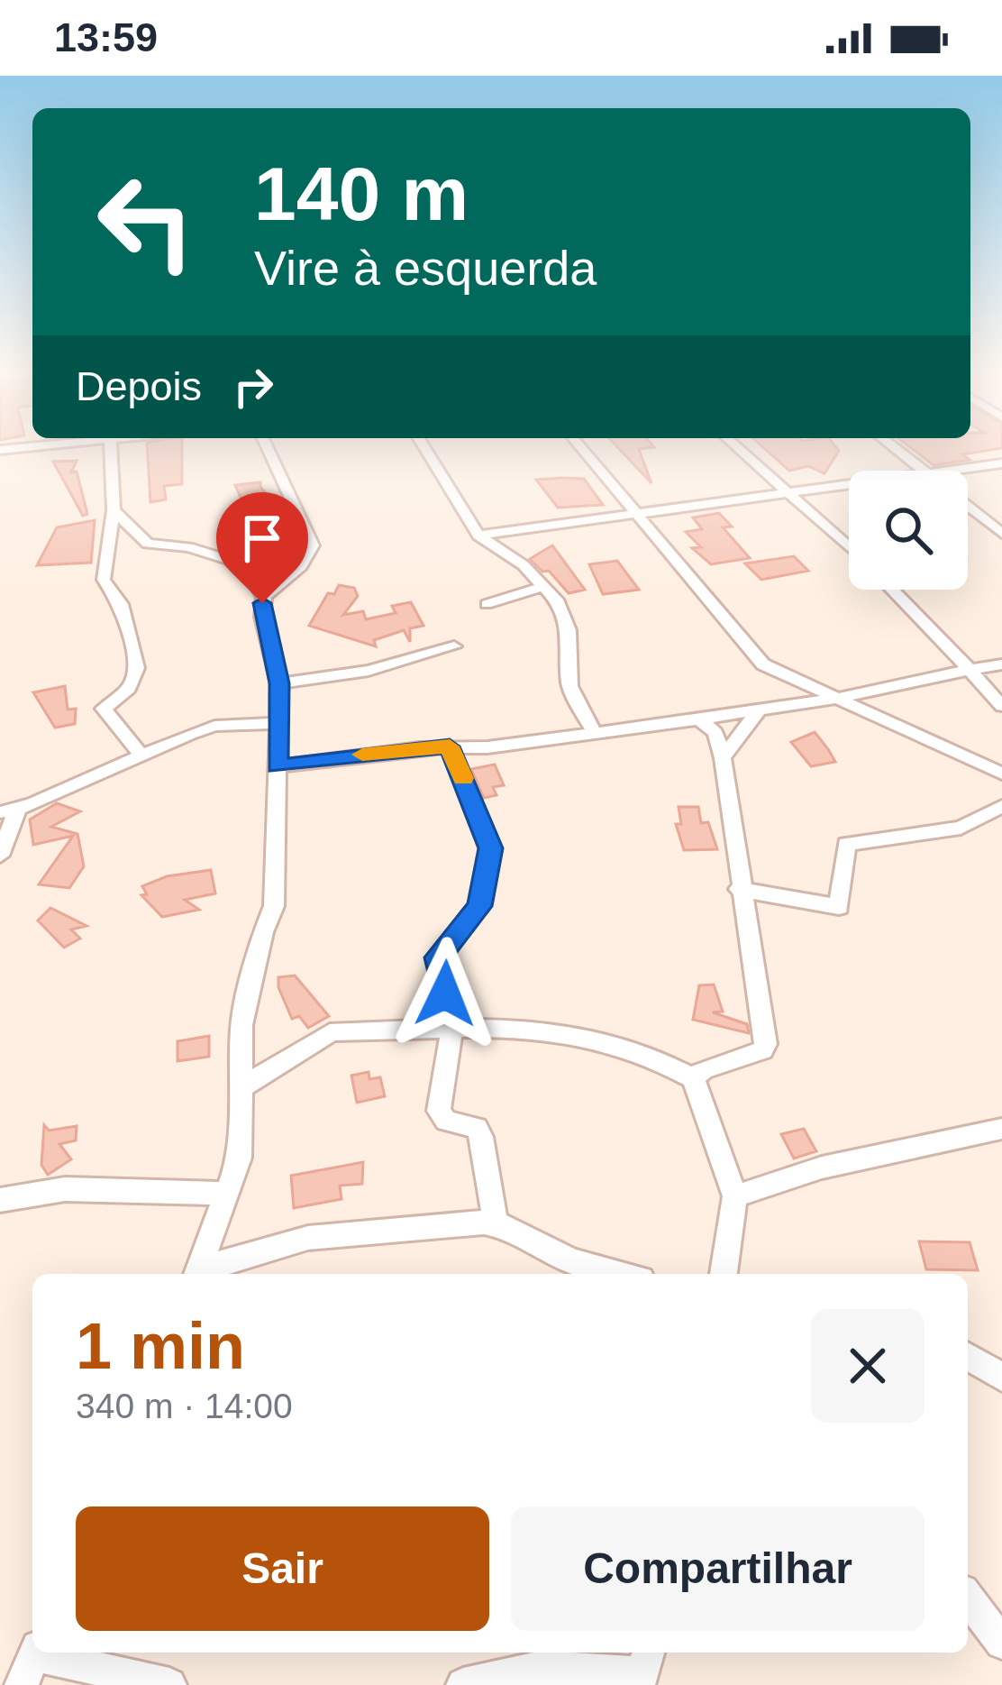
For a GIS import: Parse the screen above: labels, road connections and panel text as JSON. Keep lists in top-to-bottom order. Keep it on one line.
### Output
{"page":{"status":"13:59","turn":["140 m","Vire à esquerda"],"then":"Depois","heading":["1 min","340 m · 14:00"],"buttons":["Sair","Compartilhar"]}}
